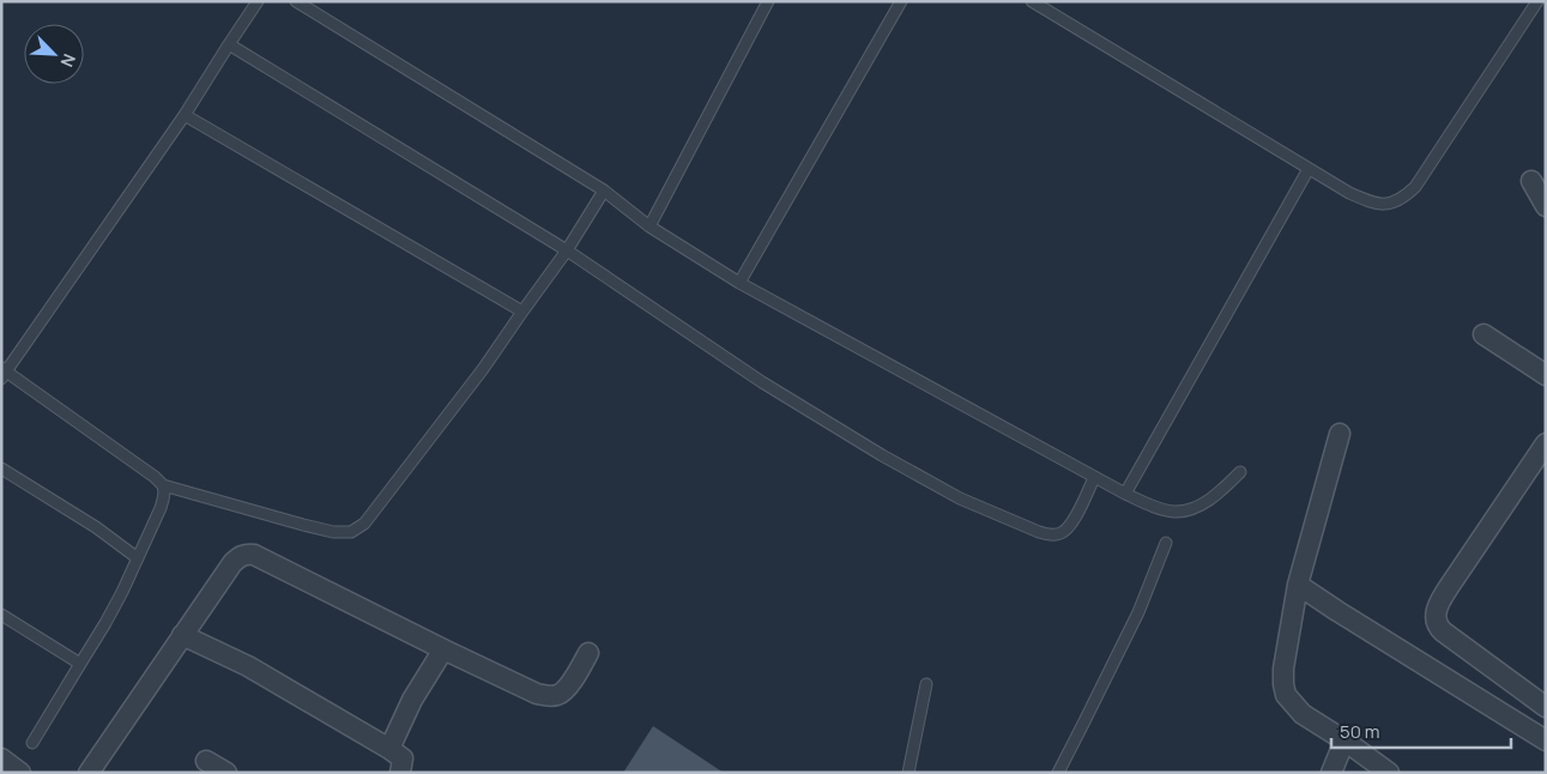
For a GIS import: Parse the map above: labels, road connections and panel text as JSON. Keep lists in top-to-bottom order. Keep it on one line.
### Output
{"scale_bar":"50 m","north":"bottom right"}
